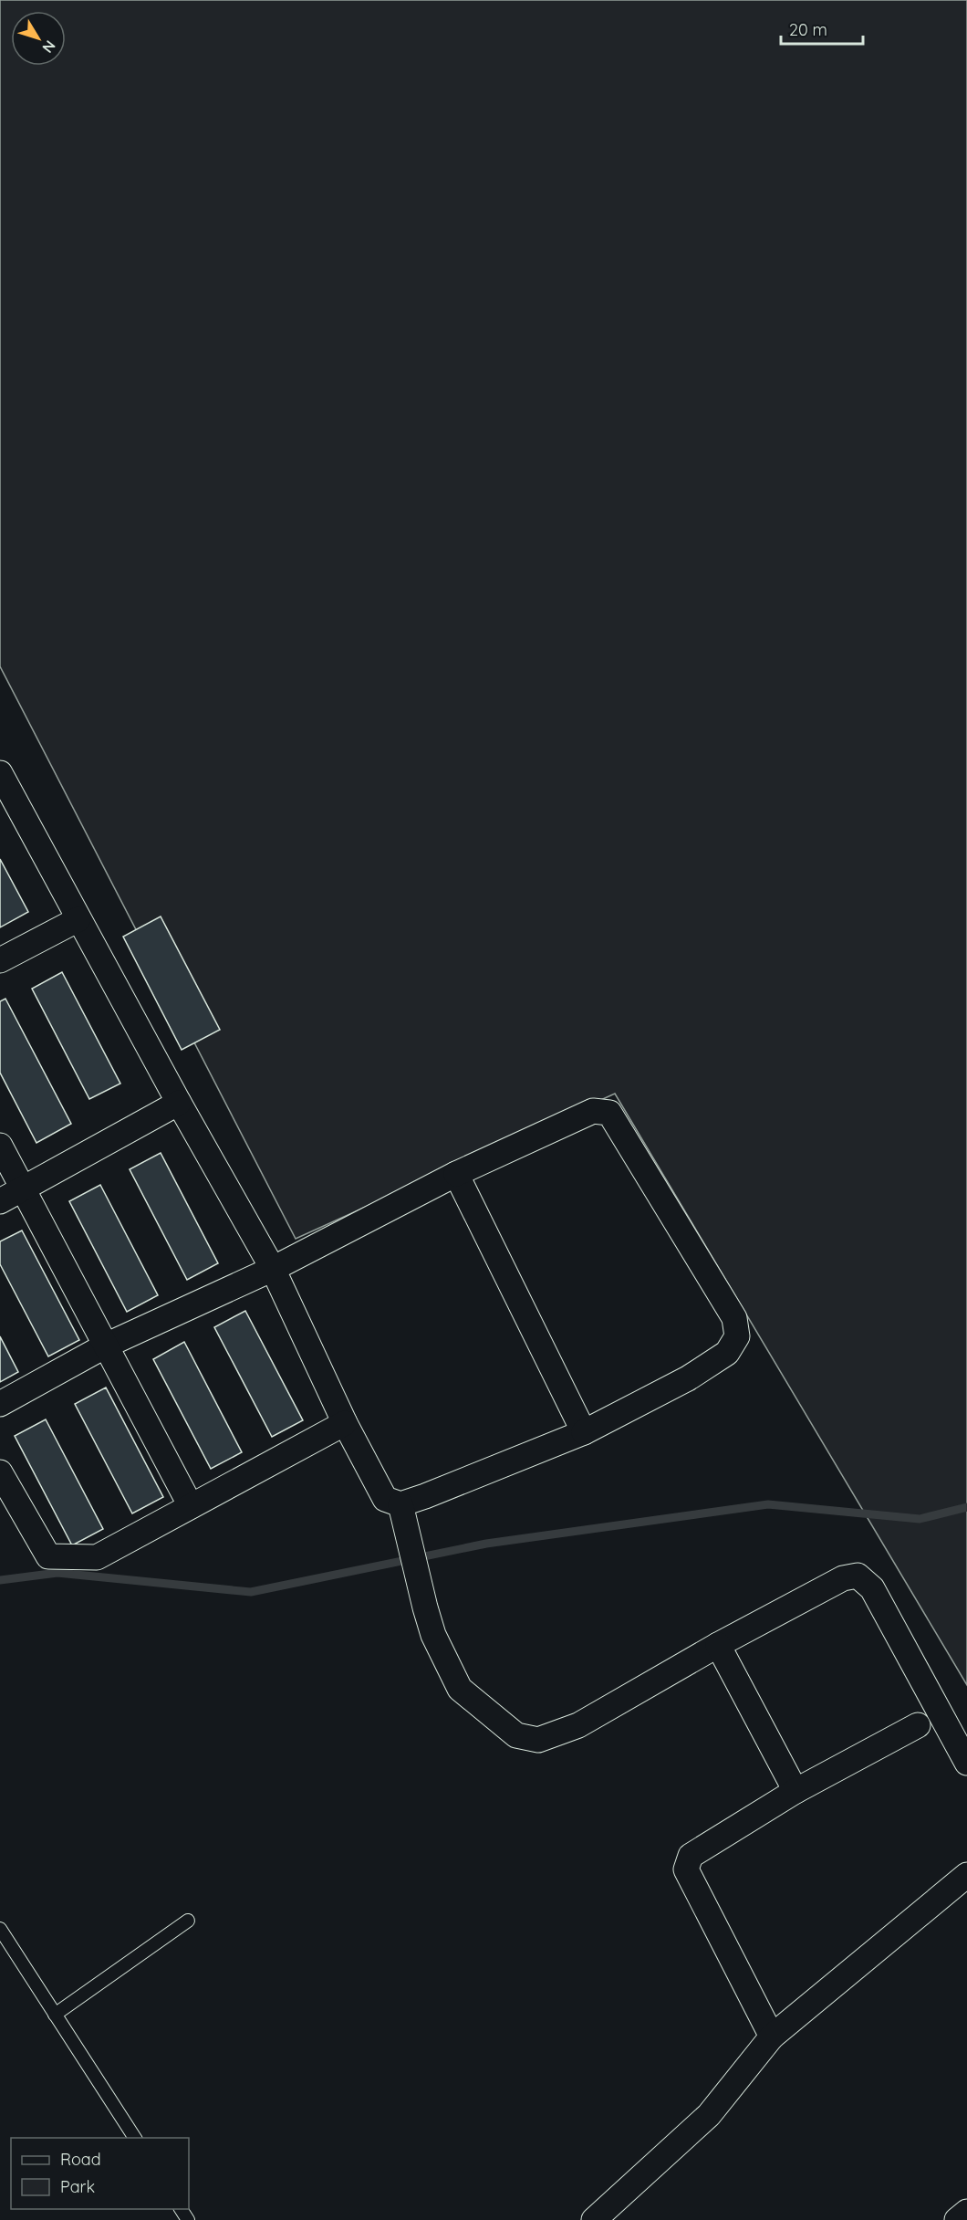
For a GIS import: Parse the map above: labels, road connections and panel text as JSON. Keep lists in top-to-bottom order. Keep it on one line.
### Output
{"legend":["Road","Park"],"scale_bar":"20 m","north":"bottom right"}
